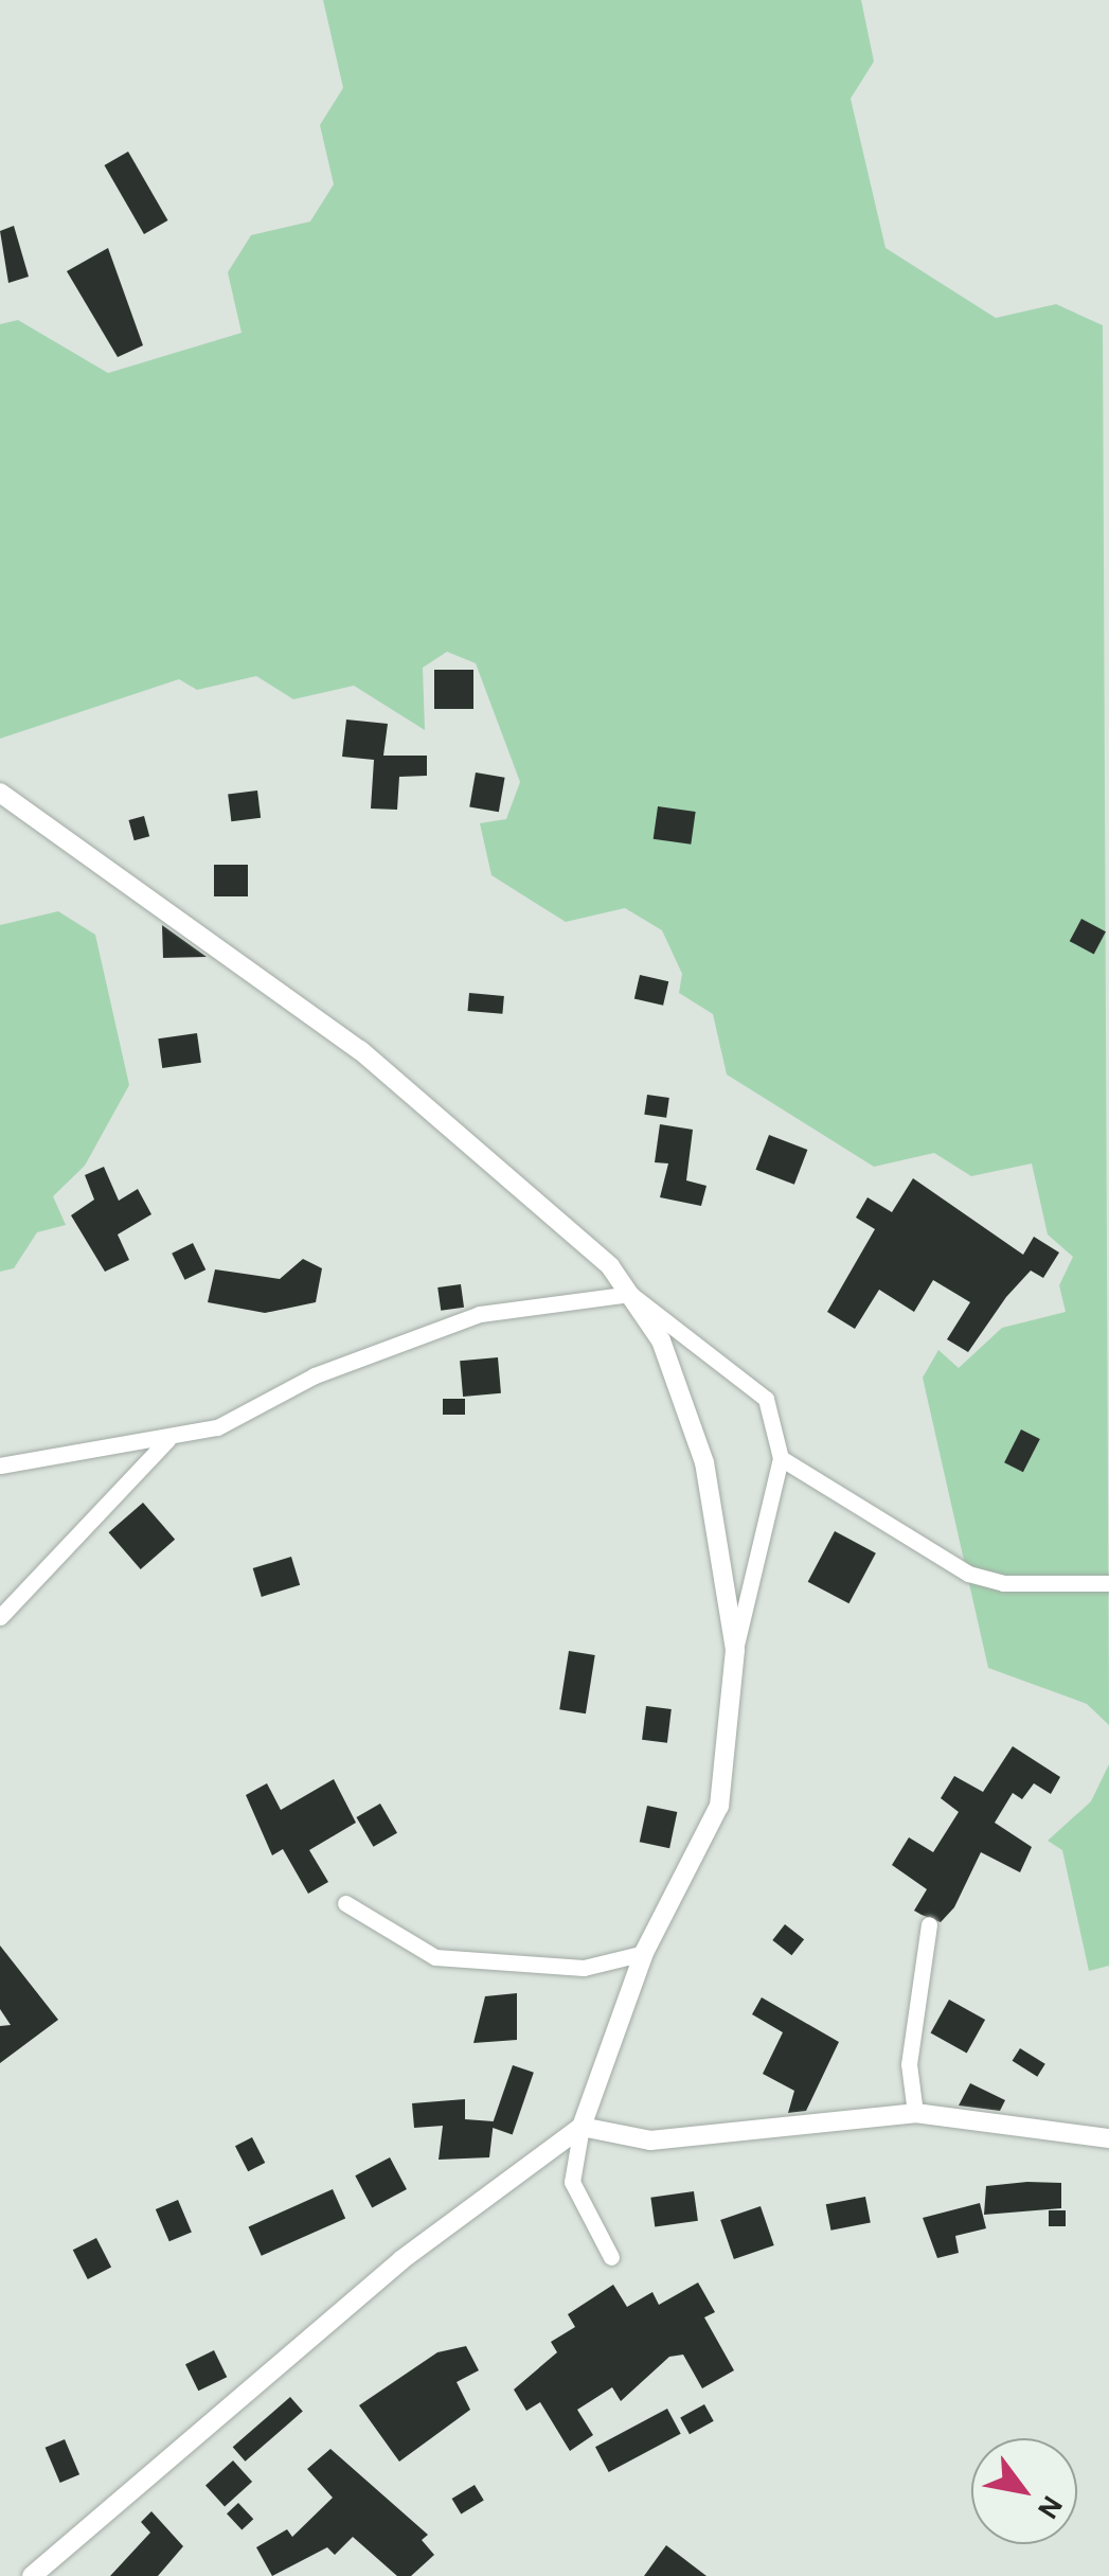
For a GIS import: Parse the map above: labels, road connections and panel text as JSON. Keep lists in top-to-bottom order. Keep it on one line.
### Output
{"north":"bottom right"}
